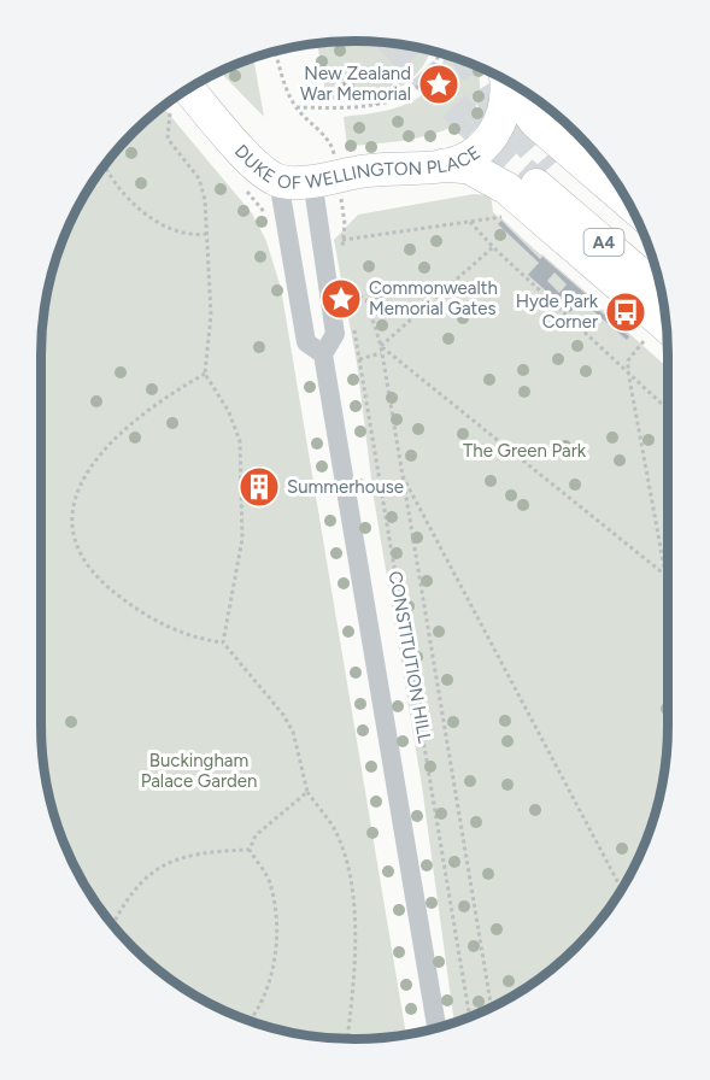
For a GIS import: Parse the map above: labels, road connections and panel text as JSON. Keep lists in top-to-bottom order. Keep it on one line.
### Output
{"streets":{"highway":["DUKE OF WELLINGTON PLACE","A4"],"street":["CONSTITUTION HILL"]},"crossings":[["DUKE OF WELLINGTON PLACE","A4"],["DUKE OF WELLINGTON PLACE","CONSTITUTION HILL"]],"parks":["The Green Park","Buckingham Palace Garden"],"places":{"place":["New Zealand War Memorial","Commonwealth Memorial Gates"],"bus stop":["Hyde Park Corner"],"building":["Summerhouse"]}}
